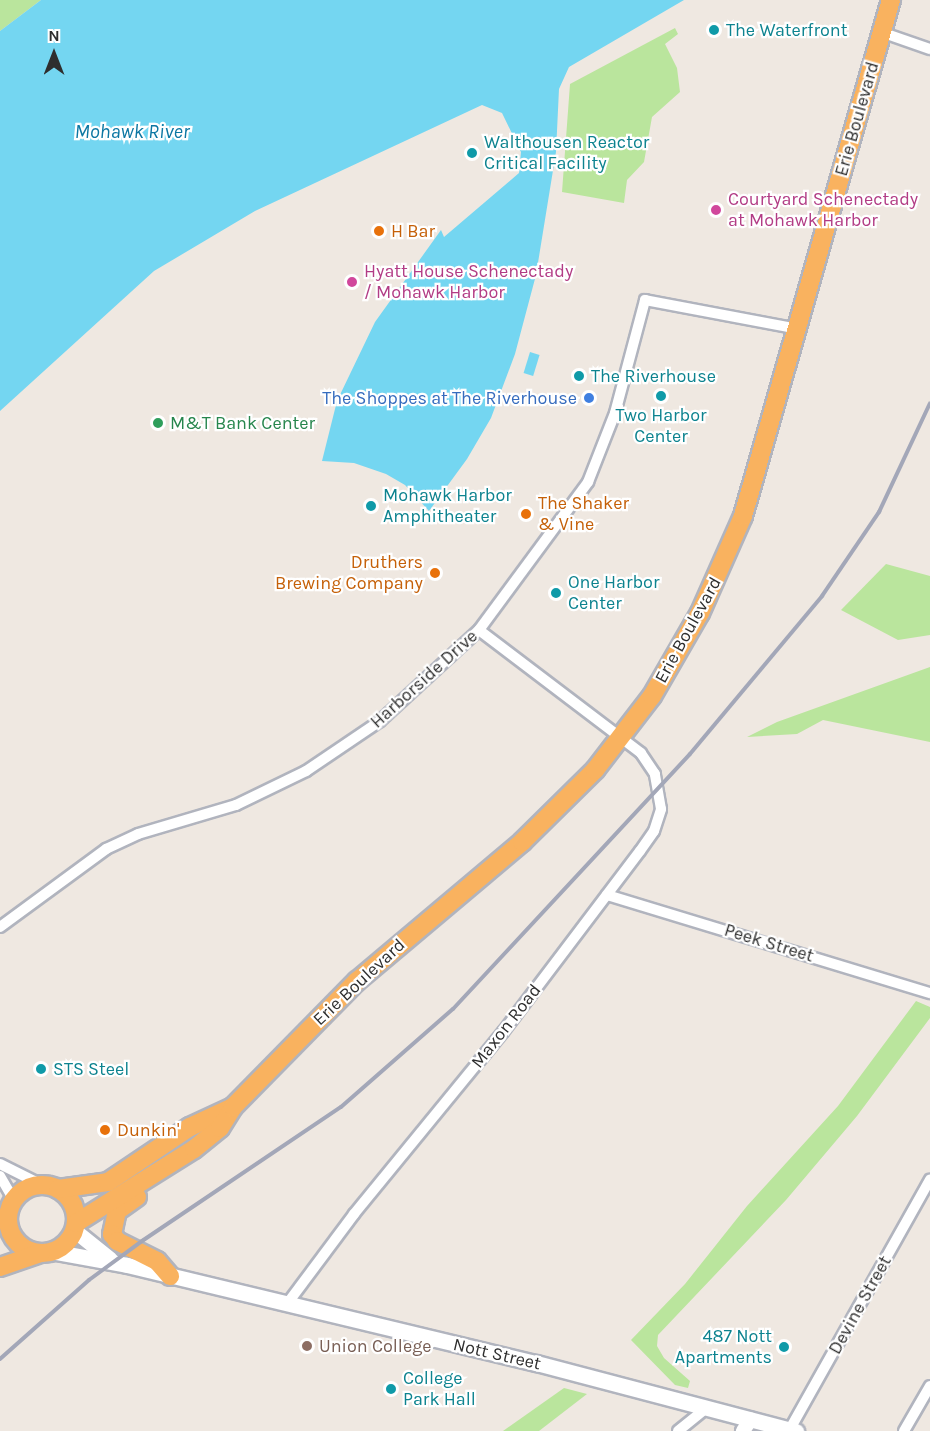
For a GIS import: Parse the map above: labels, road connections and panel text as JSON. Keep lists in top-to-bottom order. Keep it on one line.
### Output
{"streets":{"highway":["Erie Boulevard"],"main road":["Nott Street"],"street":["Harborside Drive","Peek Street","Maxon Road","Devine Street"]},"crossings":[["Erie Boulevard","Harborside Drive"],["Erie Boulevard","Maxon Road"],["Erie Boulevard","Nott Street"],["Harborside Drive","Maxon Road"],["Peek Street","Maxon Road"],["Maxon Road","Nott Street"],["Devine Street","Nott Street"]],"water":["Mohawk River"],"places":["The Waterfront","Walthousen Reactor Critical Facility","Courtyard Schenectady at Mohawk Harbor","H Bar","Hyatt House Schenectady / Mohawk Harbor","The Riverhouse","Two Harbor Center","The Shoppes at The Riverhouse","M&T Bank Center","Mohawk Harbor Amphitheater","The Shaker & Vine","Druthers Brewing Company","One Harbor Center","STS Steel","Dunkin'","Union College","487 Nott Apartments","College Park Hall"],"north":"top"}
